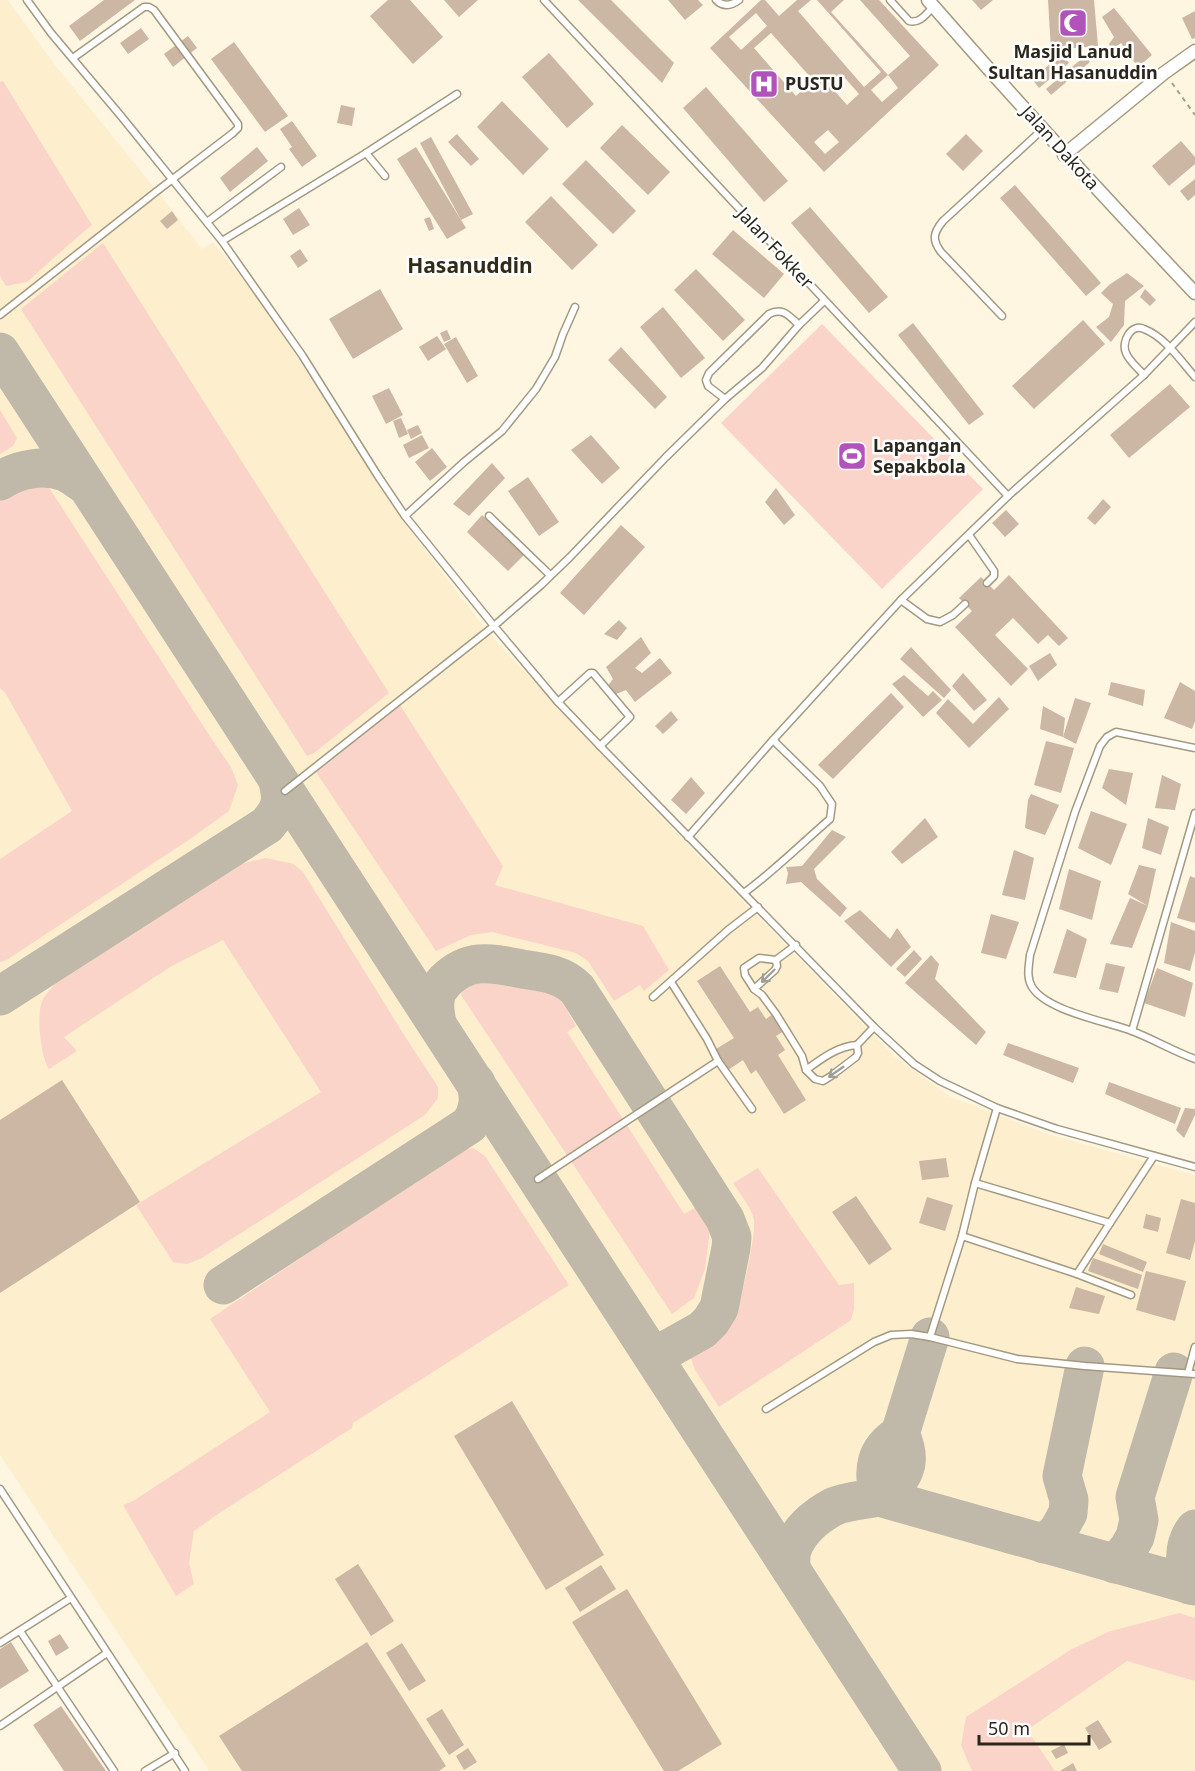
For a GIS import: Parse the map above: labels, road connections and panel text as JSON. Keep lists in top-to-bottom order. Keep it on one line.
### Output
{"streets":{"street":["Jalan Dakota"],"lane":["Jalan Fokker"]},"districts":["Hasanuddin"],"places":{"mosque":["Masjid Lanud Sultan Hasanuddin"],"hospital":["PUSTU"],"sports":["Lapangan Sepakbola"]},"scale_bar":"50 m"}
